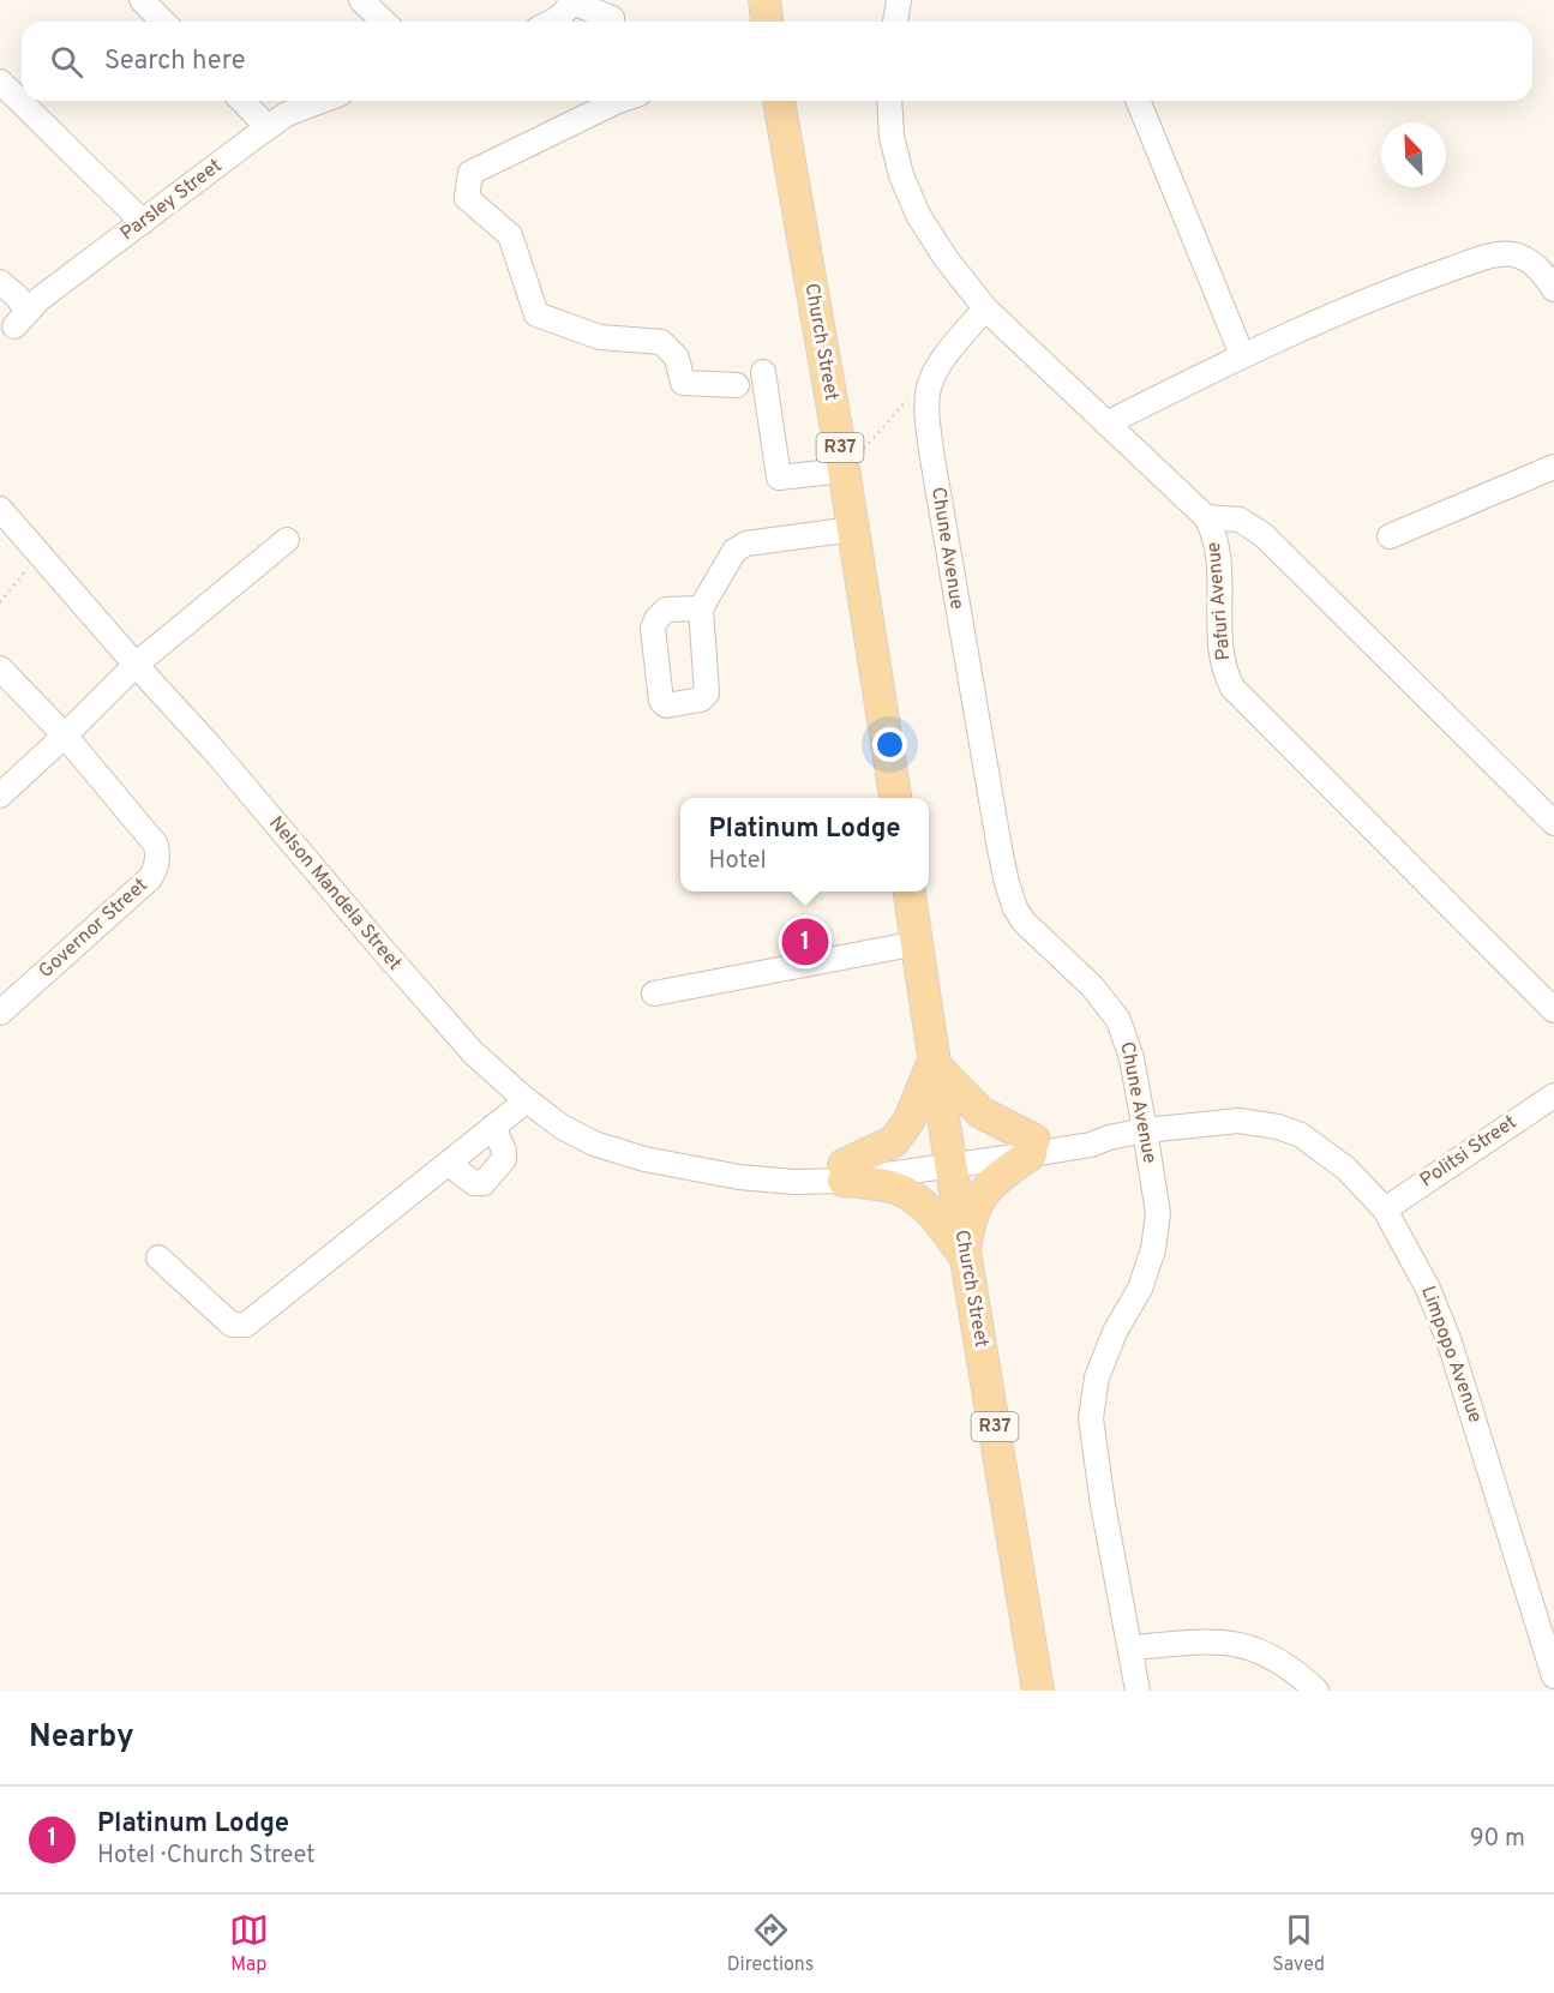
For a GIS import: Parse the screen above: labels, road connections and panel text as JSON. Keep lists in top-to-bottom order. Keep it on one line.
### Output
{"streets":{"main road":["Church Street","R37"],"street":["Parsley Street","Chune Avenue","Pafuri Avenue","Nelson Mandela Street","Governor Street","Politsi Street","Limpopo Avenue"]},"crossings":[["Church Street","Nelson Mandela Street"],["Church Street","Limpopo Avenue"],["Chune Avenue","Pafuri Avenue"],["Chune Avenue","Limpopo Avenue"],["Nelson Mandela Street","Limpopo Avenue"],["Politsi Street","Limpopo Avenue"]],"north":"top left","page":{"search":"Search here","popup":["Platinum Lodge","Hotel"],"pins":"1","heading":"Nearby","list":[{"mark":"1","name":"Platinum Lodge","note":"Hotel · Church Street","value":"90 m"}],"nav":["Map","Directions","Saved"]}}
